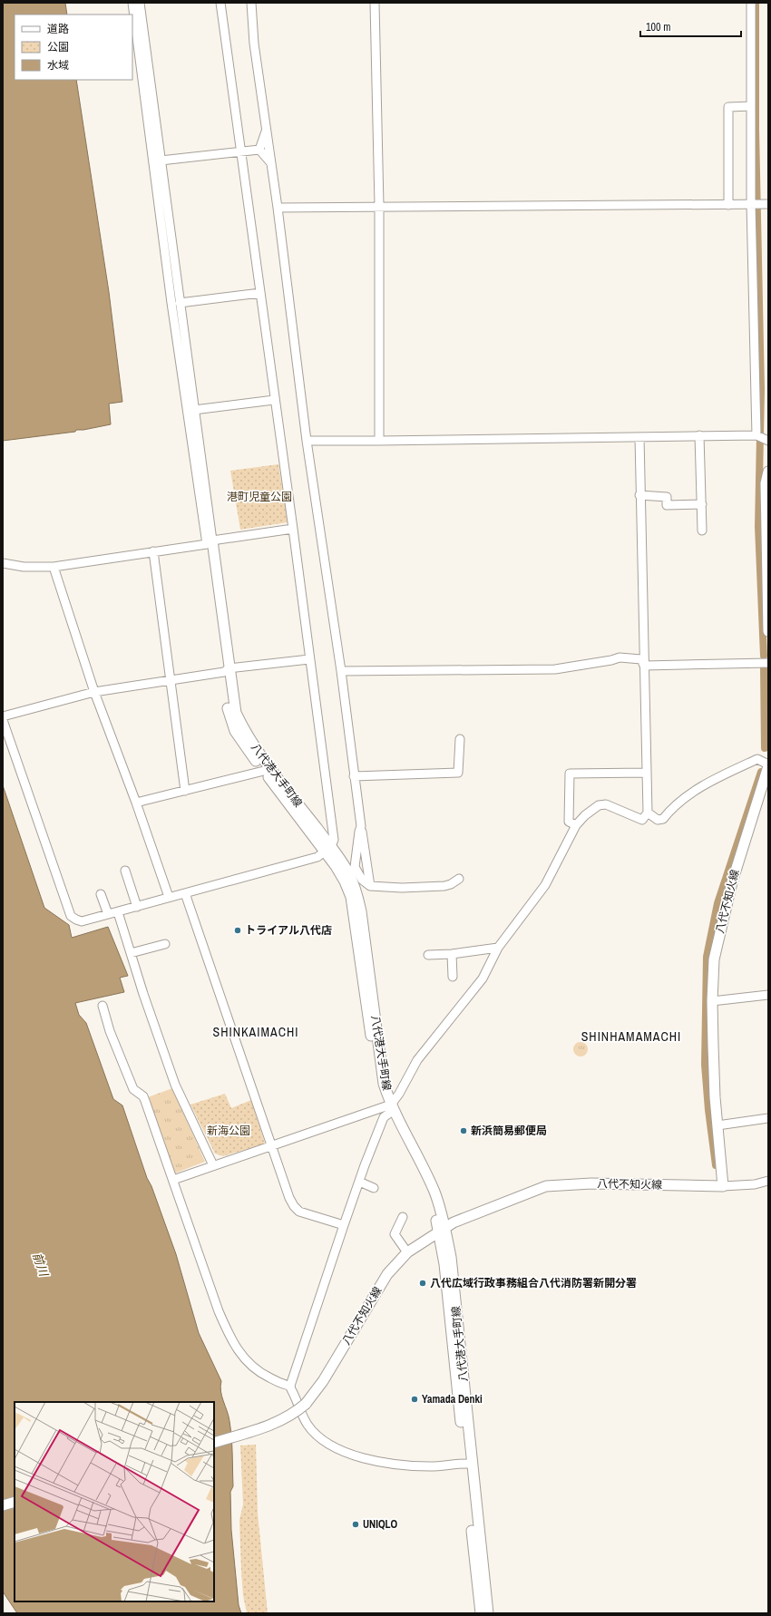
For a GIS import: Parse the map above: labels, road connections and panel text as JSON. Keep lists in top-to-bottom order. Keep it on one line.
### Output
{"streets":{"main road":["八代港大手町線","八代不知火線"]},"crossings":[["八代港大手町線","八代不知火線"]],"districts":["SHINKAIMACHI","SHINHAMAMACHI"],"water":["前川"],"parks":["港町児童公園","新海公園"],"places":["トライアル八代店","新浜簡易郵便局","八代広域行政事務組合八代消防署新開分署","Yamada Denki","UNIQLO"],"legend":["道路","公園","水域"],"scale_bar":"100 m"}
